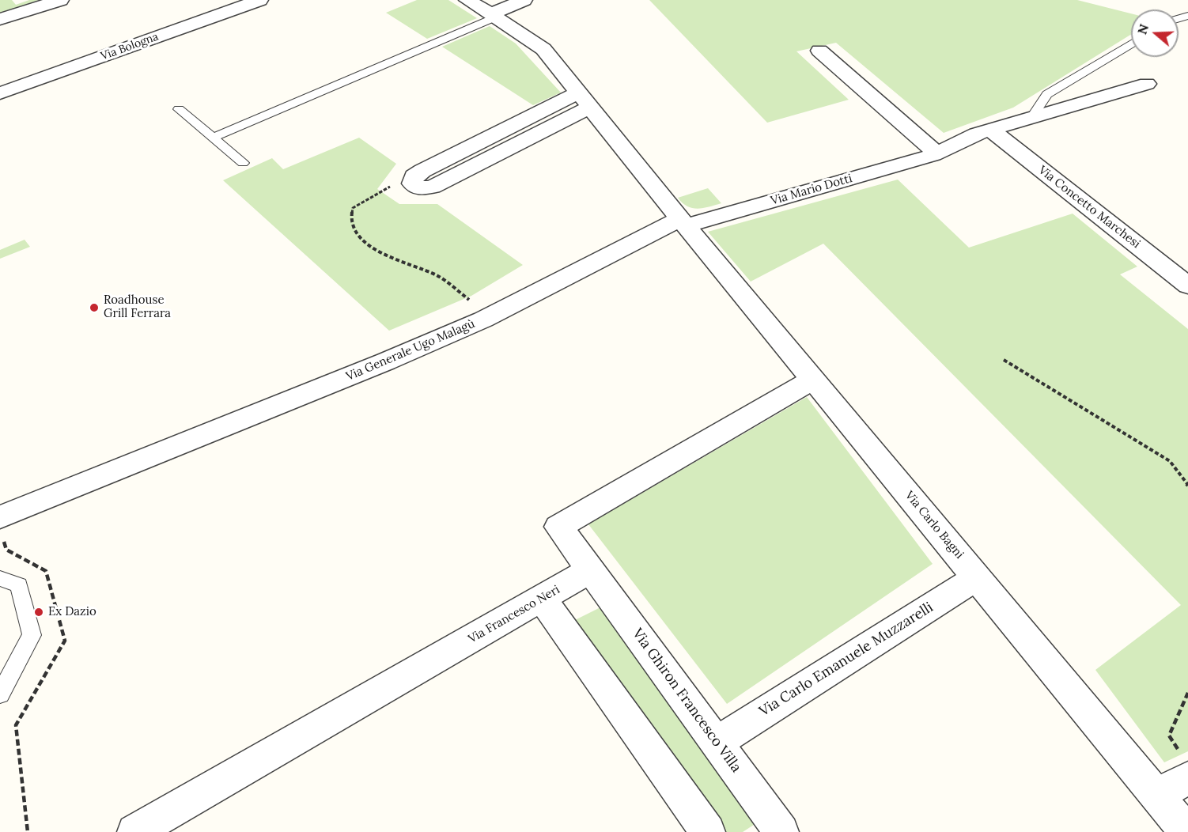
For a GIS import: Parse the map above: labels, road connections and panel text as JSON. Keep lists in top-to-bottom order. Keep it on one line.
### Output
{"streets":{"street":["Via Bologna","Via Mario Dotti","Via Concetto Marchesi","Via Generale Ugo Malagù","Via Carlo Bagni","Via Francesco Neri","Via Carlo Emanuele Muzzarelli","Via Ghiron Francesco Villa"]},"crossings":[["Via Mario Dotti","Via Concetto Marchesi"],["Via Mario Dotti","Via Generale Ugo Malagù"],["Via Mario Dotti","Via Carlo Bagni"],["Via Generale Ugo Malagù","Via Carlo Bagni"],["Via Carlo Bagni","Via Carlo Emanuele Muzzarelli"],["Via Francesco Neri","Via Ghiron Francesco Villa"],["Via Carlo Emanuele Muzzarelli","Via Ghiron Francesco Villa"]],"places":["Roadhouse Grill Ferrara","Ex Dazio"],"north":"left"}
